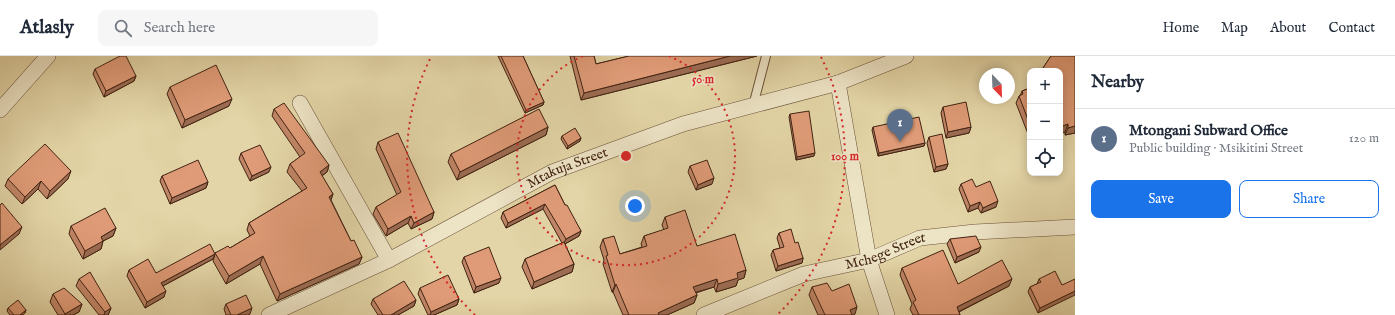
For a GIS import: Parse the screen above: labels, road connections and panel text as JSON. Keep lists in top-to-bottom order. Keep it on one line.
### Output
{"streets":{"street":["Mtakuja Street","Mchege Street"]},"north":"bottom right","page":{"header":"Atlasly","search":"Search here","nav":["Home","Map","About","Contact"],"heading":"Nearby","map_buttons":["+","−"],"list":[{"mark":"1","name":"Mtongani Subward Office","note":"Public building · Msikitini Street","value":"120 m"}],"pins":"1","buttons":["Save","Share"]},"rings":["50 m","100 m"]}
